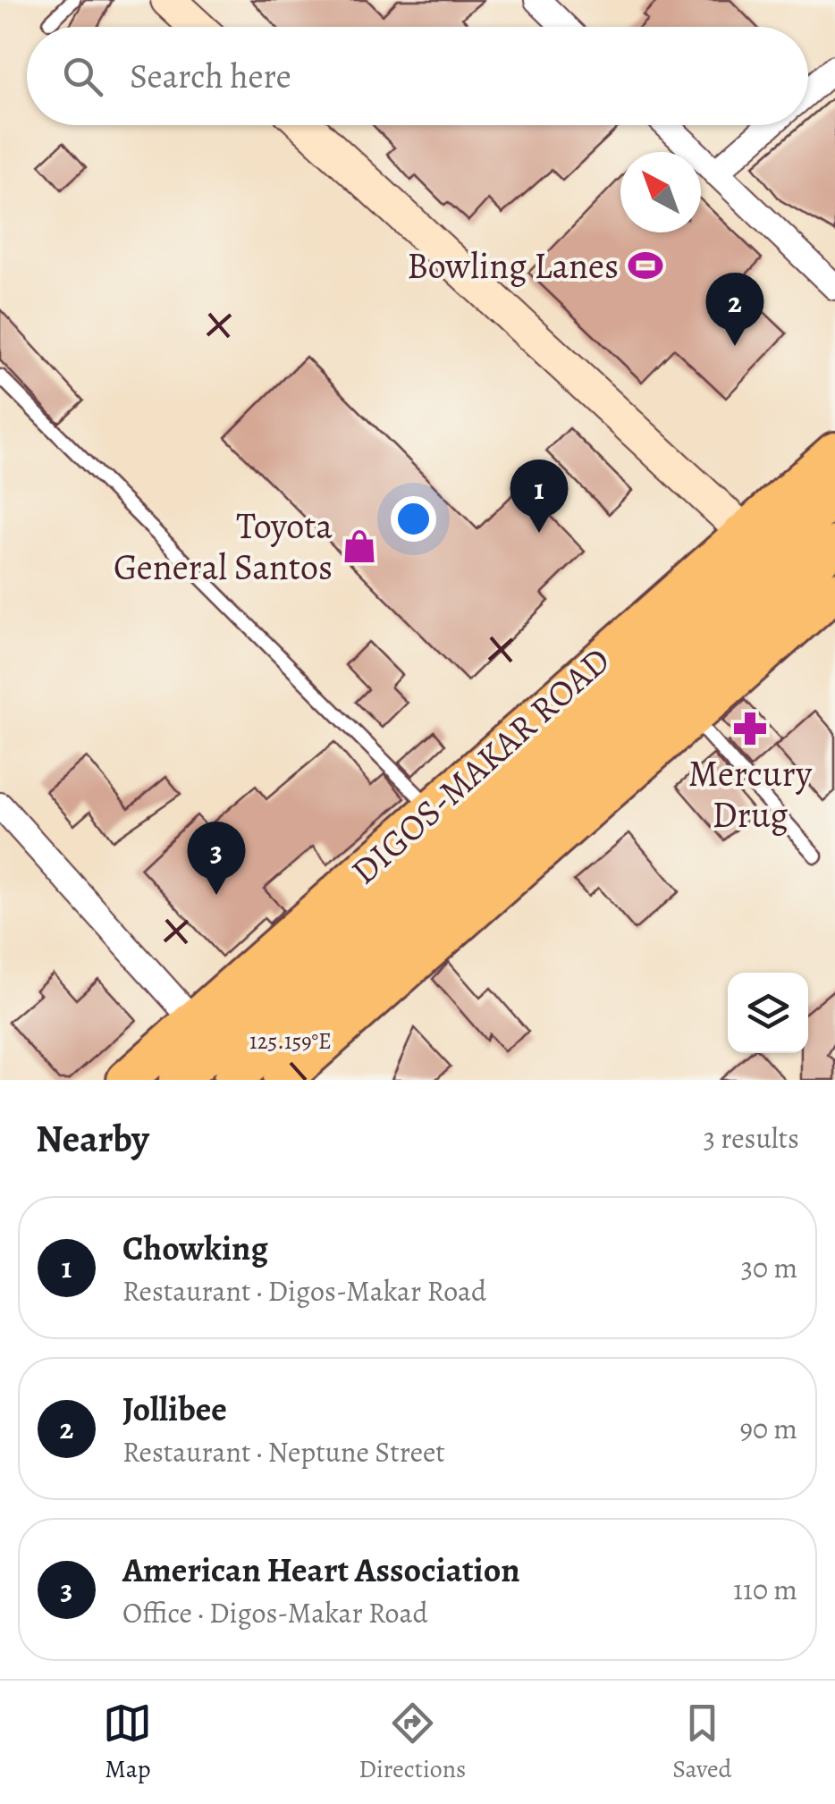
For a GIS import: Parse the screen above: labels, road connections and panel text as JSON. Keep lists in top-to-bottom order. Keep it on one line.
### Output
{"streets":{"main road":["DIGOS-MAKAR ROAD"]},"places":{"sports":["Bowling Lanes"],"shop":["Toyota General Santos"],"pharmacy":["Mercury Drug"]},"north":"top left","page":{"search":"Search here","pins":["2","1","3"],"heading":["Nearby","3 results"],"list":[{"mark":"1","name":"Chowking","note":"Restaurant · Digos-Makar Road","value":"30 m"},{"mark":"2","name":"Jollibee","note":"Restaurant · Neptune Street","value":"90 m"},{"mark":"3","name":"American Heart Association","note":"Office · Digos-Makar Road","value":"110 m"}],"nav":["Map","Directions","Saved"]},"coordinates":["125.159°E"]}
